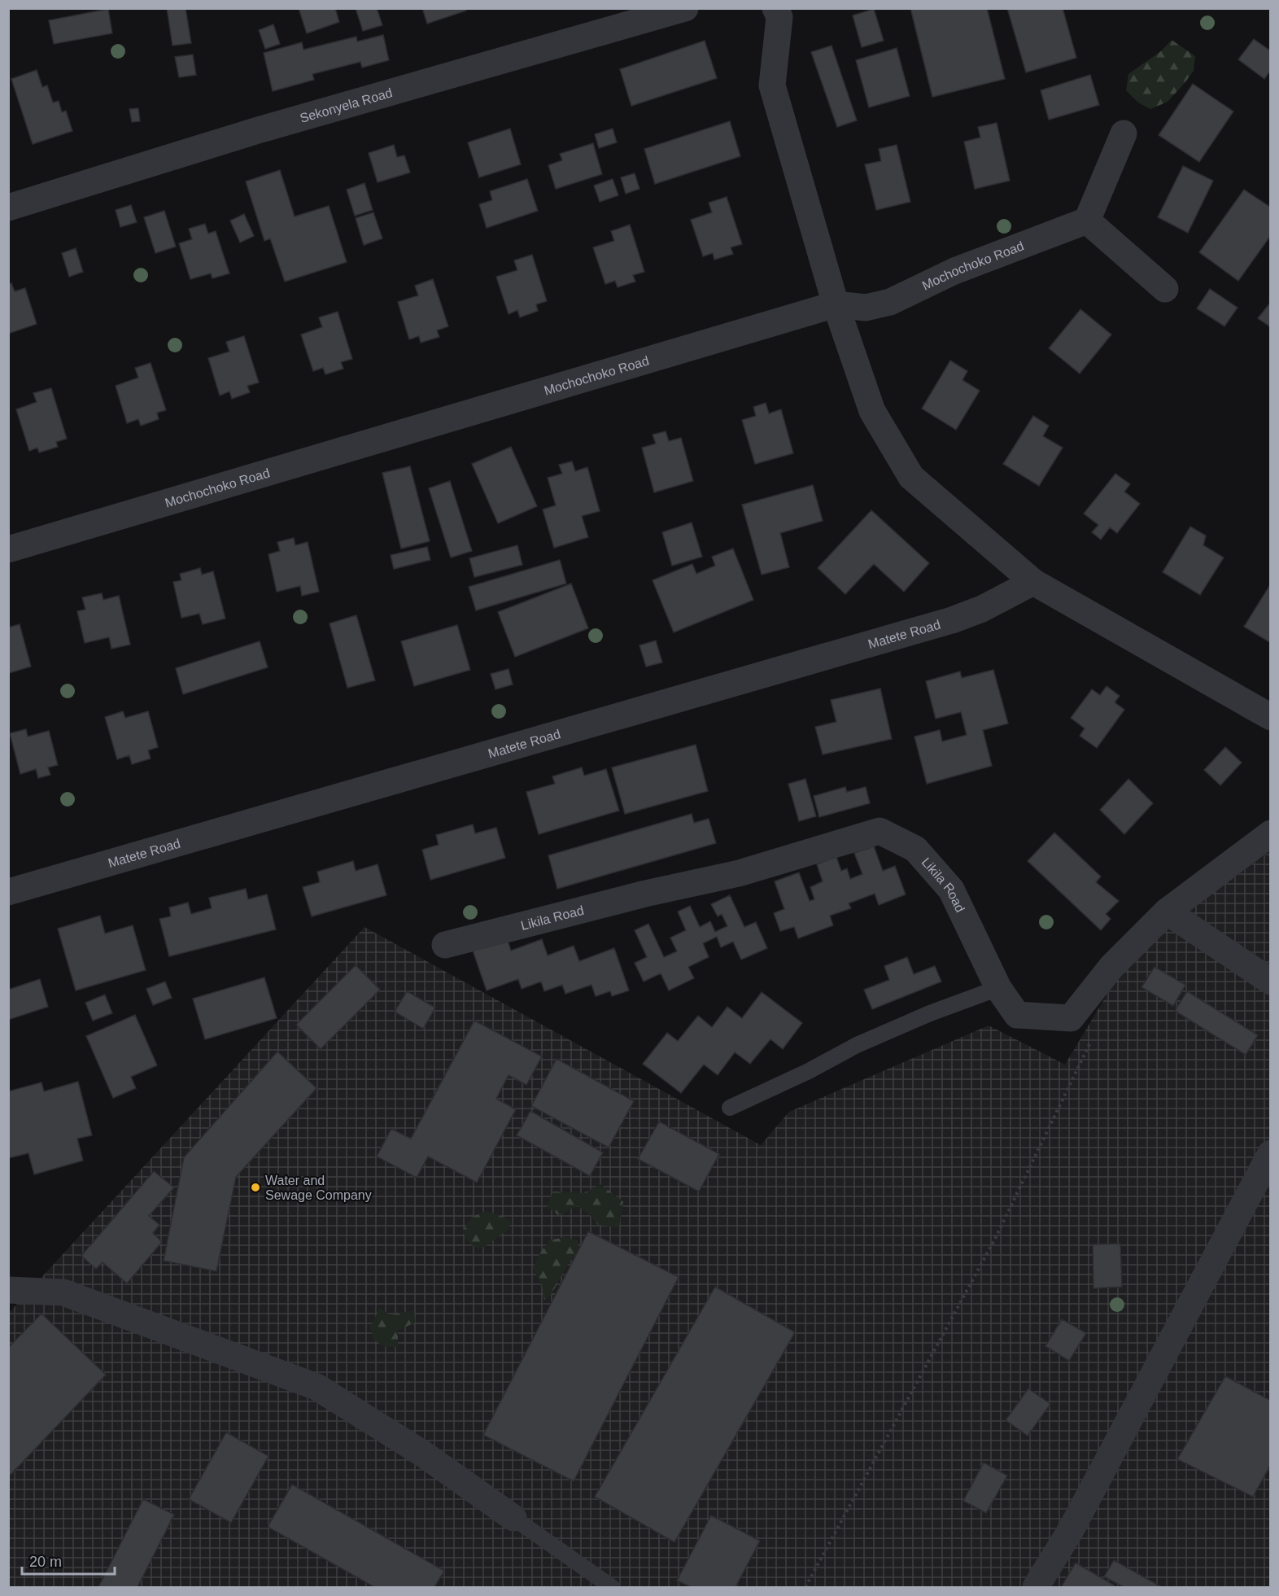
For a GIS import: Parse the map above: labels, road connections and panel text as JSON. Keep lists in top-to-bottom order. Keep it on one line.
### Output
{"streets":{"street":["Sekonyela Road","Mochochoko Road","Matete Road","Likila Road"]},"places":["Water and Sewage Company"],"scale_bar":"20 m"}
